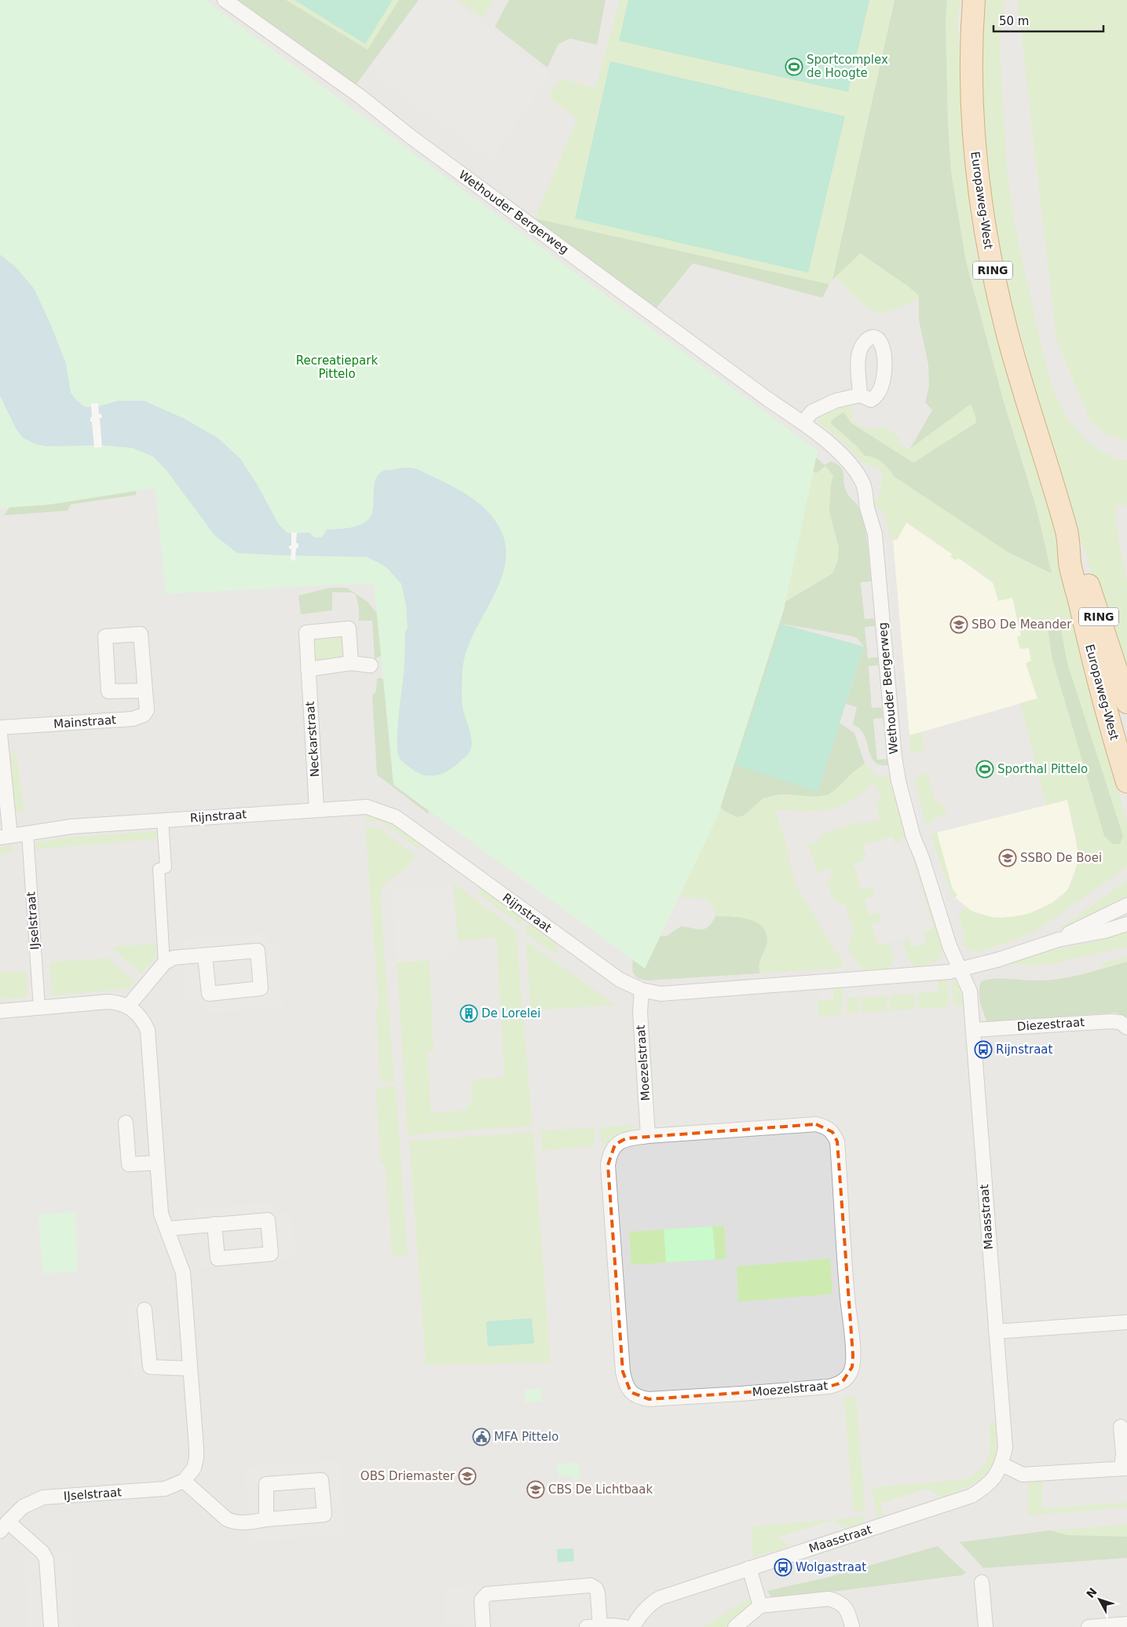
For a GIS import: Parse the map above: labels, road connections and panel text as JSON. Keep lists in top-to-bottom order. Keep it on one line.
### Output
{"streets":{"main road":["Europaweg-West","RING"],"street":["Wethouder Bergerweg","Mainstraat","Neckarstraat","Rijnstraat","IJselstraat","Diezestraat","Moezelstraat","Maasstraat"]},"crossings":[["Wethouder Bergerweg","Rijnstraat"],["Wethouder Bergerweg","Maasstraat"],["Neckarstraat","Rijnstraat"],["Rijnstraat","IJselstraat"],["Rijnstraat","Moezelstraat"],["Rijnstraat","Maasstraat"],["Diezestraat","Maasstraat"]],"parks":["Recreatiepark Pittelo"],"places":{"sports":["Sportcomplex de Hoogte","Sporthal Pittelo"],"school or university":["SBO De Meander","SSBO De Boei","OBS Driemaster","CBS De Lichtbaak"],"building":["De Lorelei"],"bus stop":["Rijnstraat","Wolgastraat"],"public building":["MFA Pittelo"]},"scale_bar":"50 m","north":"top left"}
